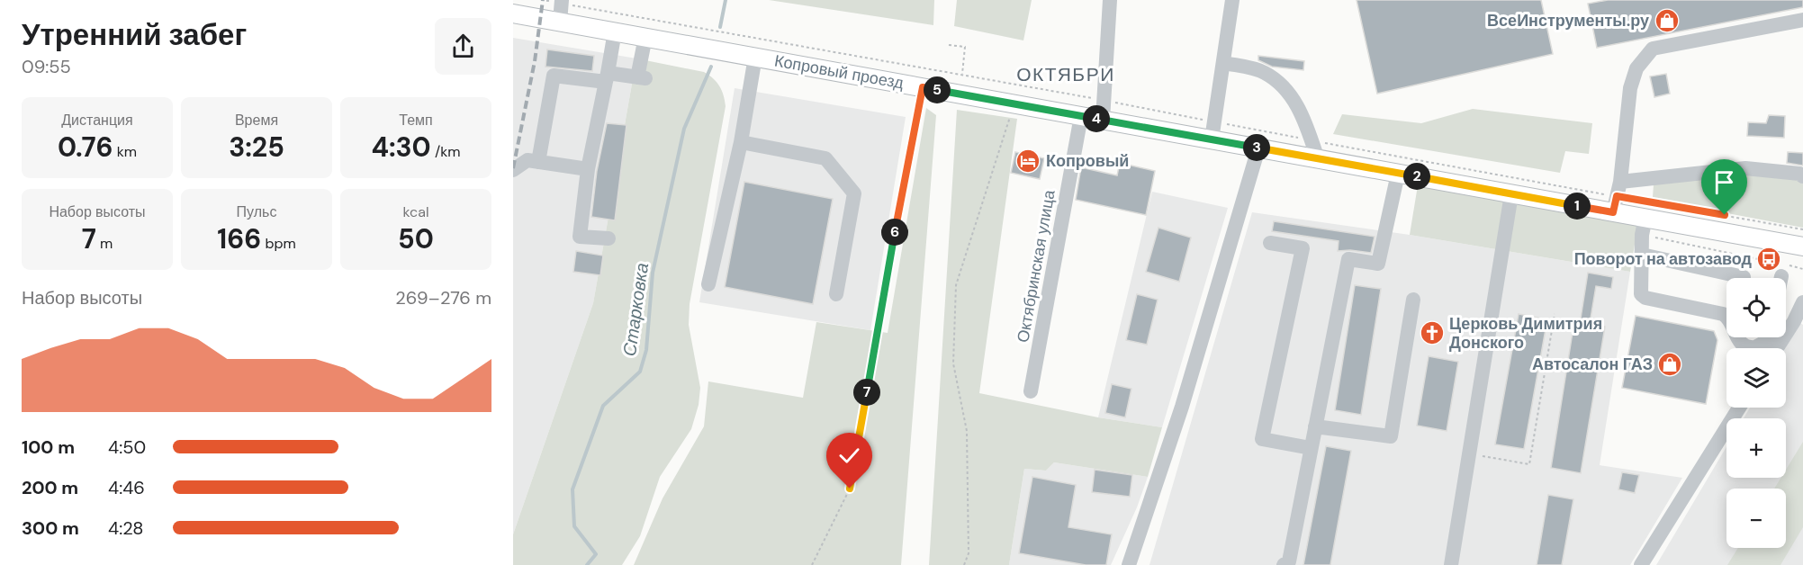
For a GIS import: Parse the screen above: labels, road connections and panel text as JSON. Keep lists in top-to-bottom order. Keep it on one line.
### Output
{"streets":{"main road":["Копровый проезд"],"street":["Октябринская улица"]},"crossings":[["Копровый проезд","Октябринская улица"]],"districts":["ОКТЯБРИ"],"water":["Старковка"],"places":{"shop":["ВсеИнструменты.ру","Автосалон ГАЗ"],"hotel":["Копровый"],"bus stop":["Поворот на автозавод"],"church":["Церковь Димитрия Донского"]},"page":{"heading":["Утренний забег","09:55"],"pins":["5","4","3","2","1","6","7"],"stats":[["Дистанция","0.76 km"],["Время","3:25"],["Темп","4:30 /km"],["Набор высоты","7 m"],["Пульс","166 bpm"],["kcal","50"]],"chart":["Набор высоты","269–276 m"],"map_buttons":["+","−"],"list":[{"name":"100 m","note":"4:50"},{"name":"200 m","note":"4:46"},{"name":"300 m","note":"4:28"}]}}
